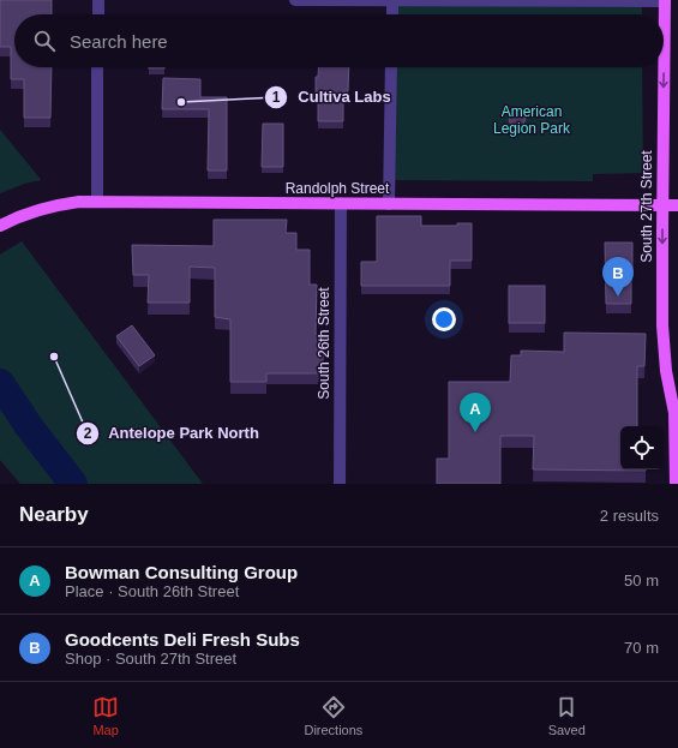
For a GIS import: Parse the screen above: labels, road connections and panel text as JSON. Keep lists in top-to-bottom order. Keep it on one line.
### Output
{"streets":{"main road":["Randolph Street","South 27th Street"],"street":["South 26th Street"]},"crossings":[["Randolph Street","South 27th Street"],["Randolph Street","South 26th Street"]],"one_way":["South 27th Street"],"parks":["American Legion Park"],"places":["Cultiva Labs","Antelope Park North"],"page":{"search":"Search here","pins":["B","A"],"heading":["Nearby","2 results"],"list":[{"mark":"A","name":"Bowman Consulting Group","note":"Place · South 26th Street","value":"50 m"},{"mark":"B","name":"Goodcents Deli Fresh Subs","note":"Shop · South 27th Street","value":"70 m"}],"nav":["Map","Directions","Saved"]}}
